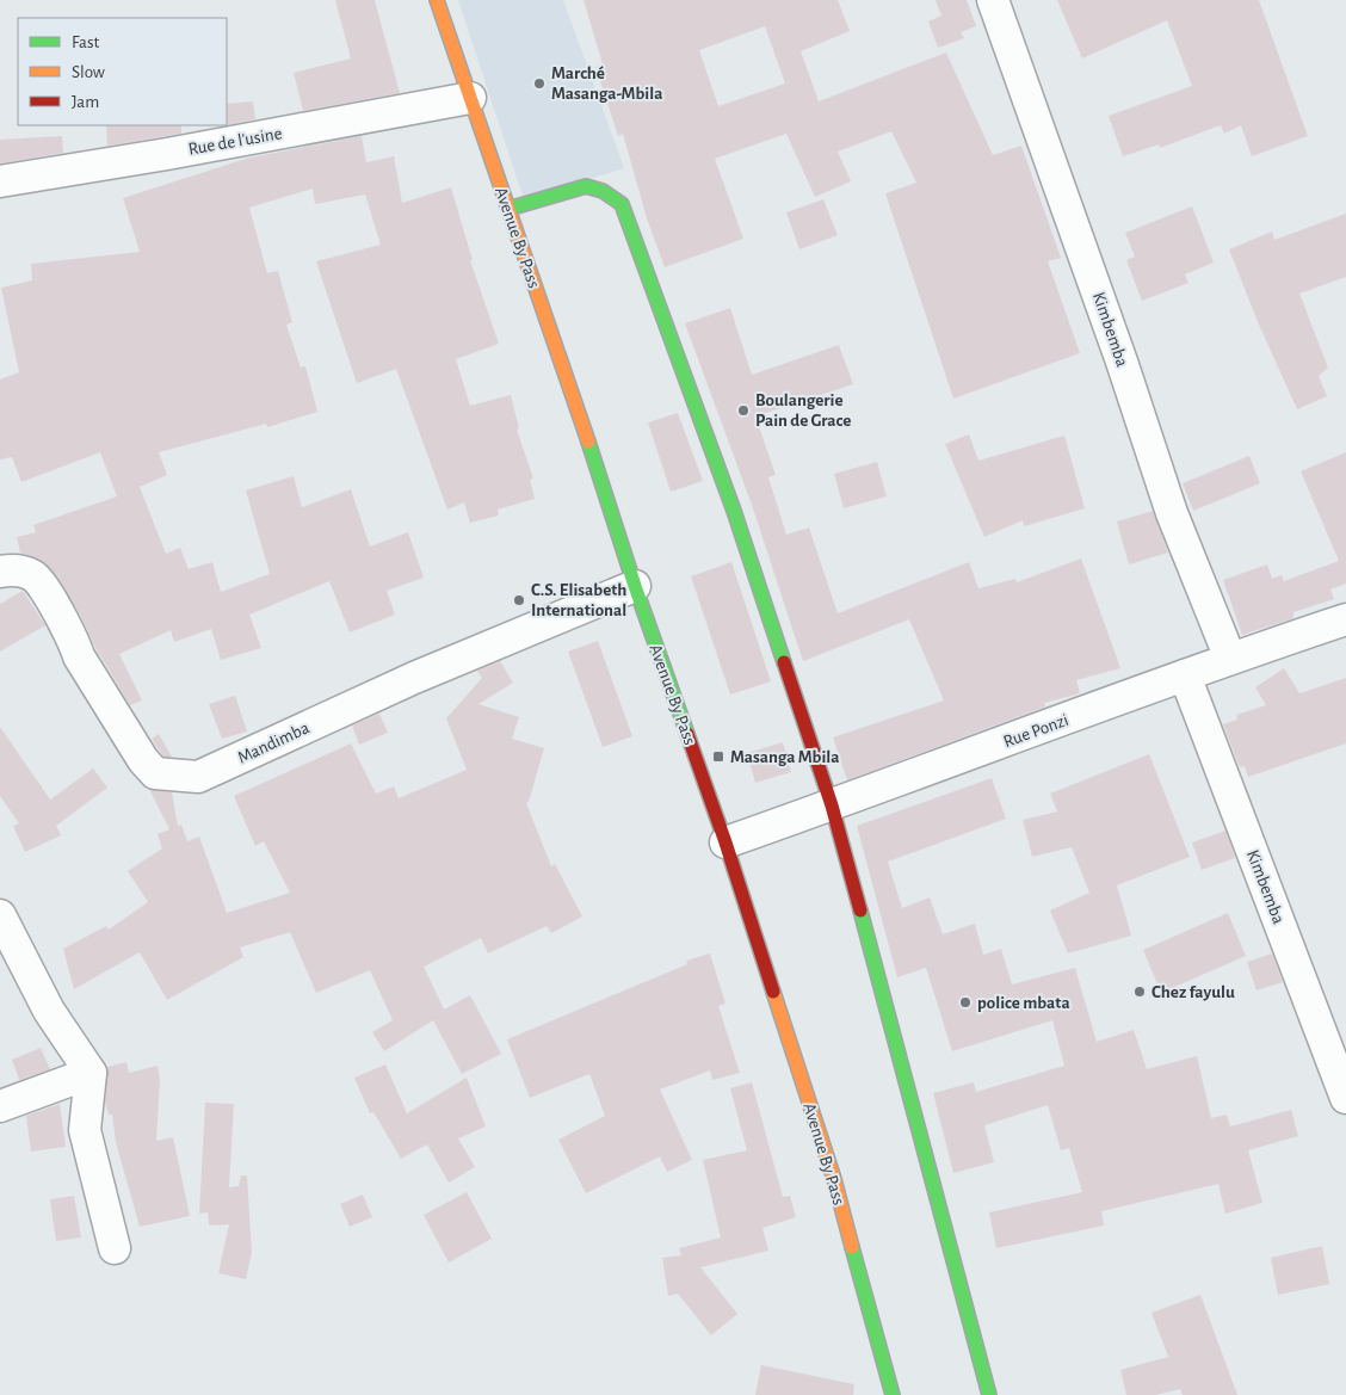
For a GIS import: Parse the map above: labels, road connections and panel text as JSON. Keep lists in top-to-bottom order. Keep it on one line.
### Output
{"streets":{"main road":["Avenue By Pass"],"street":["Rue de l'usine","Kimbemba","Rue Ponzi","Mandimba"]},"crossings":[["Rue de l'usine","Avenue By Pass"],["Avenue By Pass","Rue Ponzi"],["Avenue By Pass","Mandimba"],["Kimbemba","Rue Ponzi"]],"places":{"other":["Marché Masanga-Mbila","Boulangerie Pain de Grace","C.S. Elisabeth International","Chez fayulu","police mbata"],"transit":["Masanga Mbila"]},"legend":["Fast","Slow","Jam"]}
